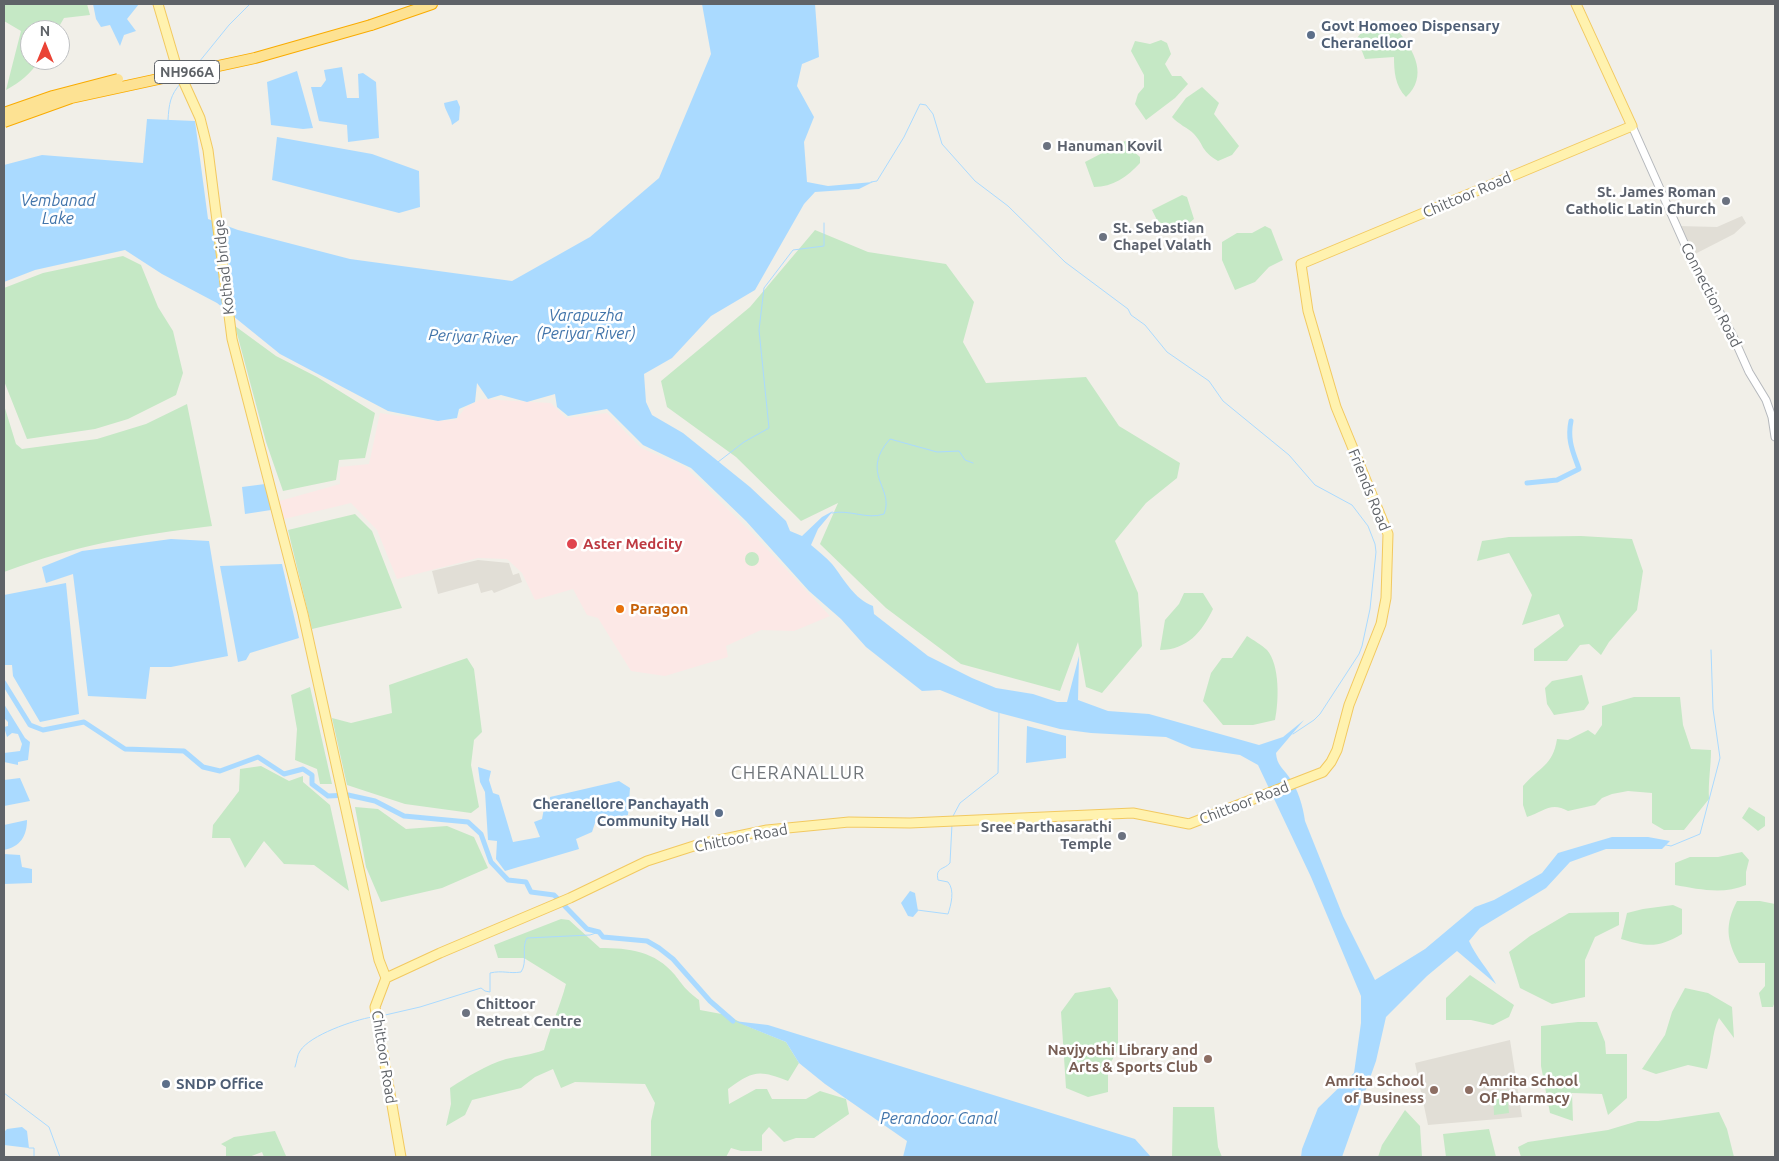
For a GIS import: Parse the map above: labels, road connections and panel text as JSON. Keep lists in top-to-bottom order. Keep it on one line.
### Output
{"streets":{"highway":["NH966A"],"main road":["Chittoor Road","Kothad bridge","Friends Road"],"street":["Connection Road"]},"crossings":[["Chittoor Road","Kothad bridge"],["Chittoor Road","Connection Road"],["Chittoor Road","Friends Road"]],"districts":["CHERANALLUR"],"water":["Vembanad Lake","Varapuzha (Periyar River)","Periyar River","Perandoor Canal"],"places":["Govt Homoeo Dispensary Cheranelloor","Hanuman Kovil","St. James Roman Catholic Latin Church","St. Sebastian Chapel Valath","Aster Medcity","Paragon","Cheranellore Panchayath Community Hall","Sree Parthasarathi Temple","Chittoor Retreat Centre","Navjyothi Library and Arts & Sports Club","SNDP Office","Amrita School of Business","Amrita School Of Pharmacy"],"north":"top"}
